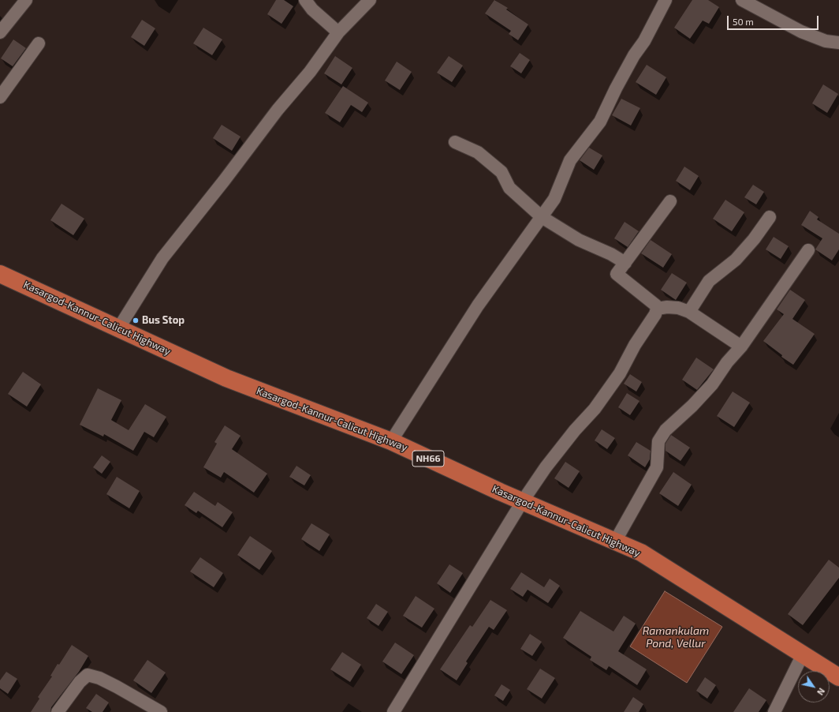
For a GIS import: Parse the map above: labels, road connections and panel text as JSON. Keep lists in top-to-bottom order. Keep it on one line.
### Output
{"streets":{"highway":["Kasargod-Kannur-Calicut Highway","NH66"]},"water":["Ramankulam Pond, Vellur"],"places":["Bus Stop"],"scale_bar":"50 m","north":"bottom right"}
